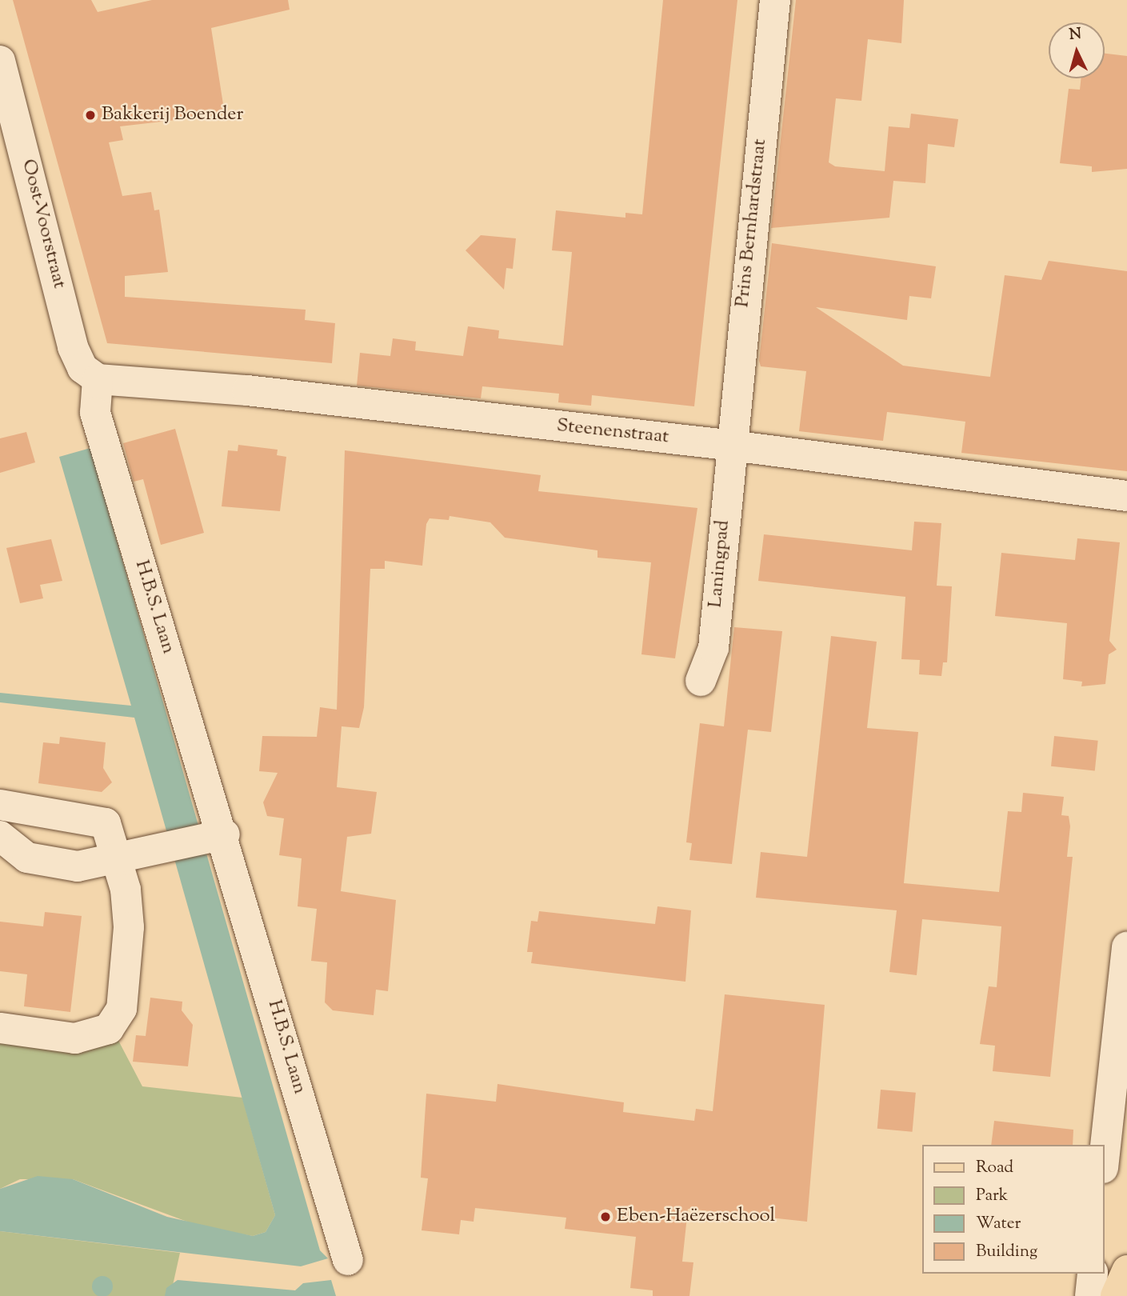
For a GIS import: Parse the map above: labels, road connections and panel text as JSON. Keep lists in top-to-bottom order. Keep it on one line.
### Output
{"streets":{"street":["Prins Bernhardstraat","Oost-Voorstraat","Steenenstraat","Laningpad","H.B.S. Laan"]},"crossings":[["Prins Bernhardstraat","Steenenstraat"],["Prins Bernhardstraat","Laningpad"],["Oost-Voorstraat","Steenenstraat"],["Oost-Voorstraat","H.B.S. Laan"],["Steenenstraat","Laningpad"],["Steenenstraat","H.B.S. Laan"]],"places":["Bakkerij Boender","Eben-Haëzerschool"],"legend":["Road","Park","Water","Building"],"north":"top"}
